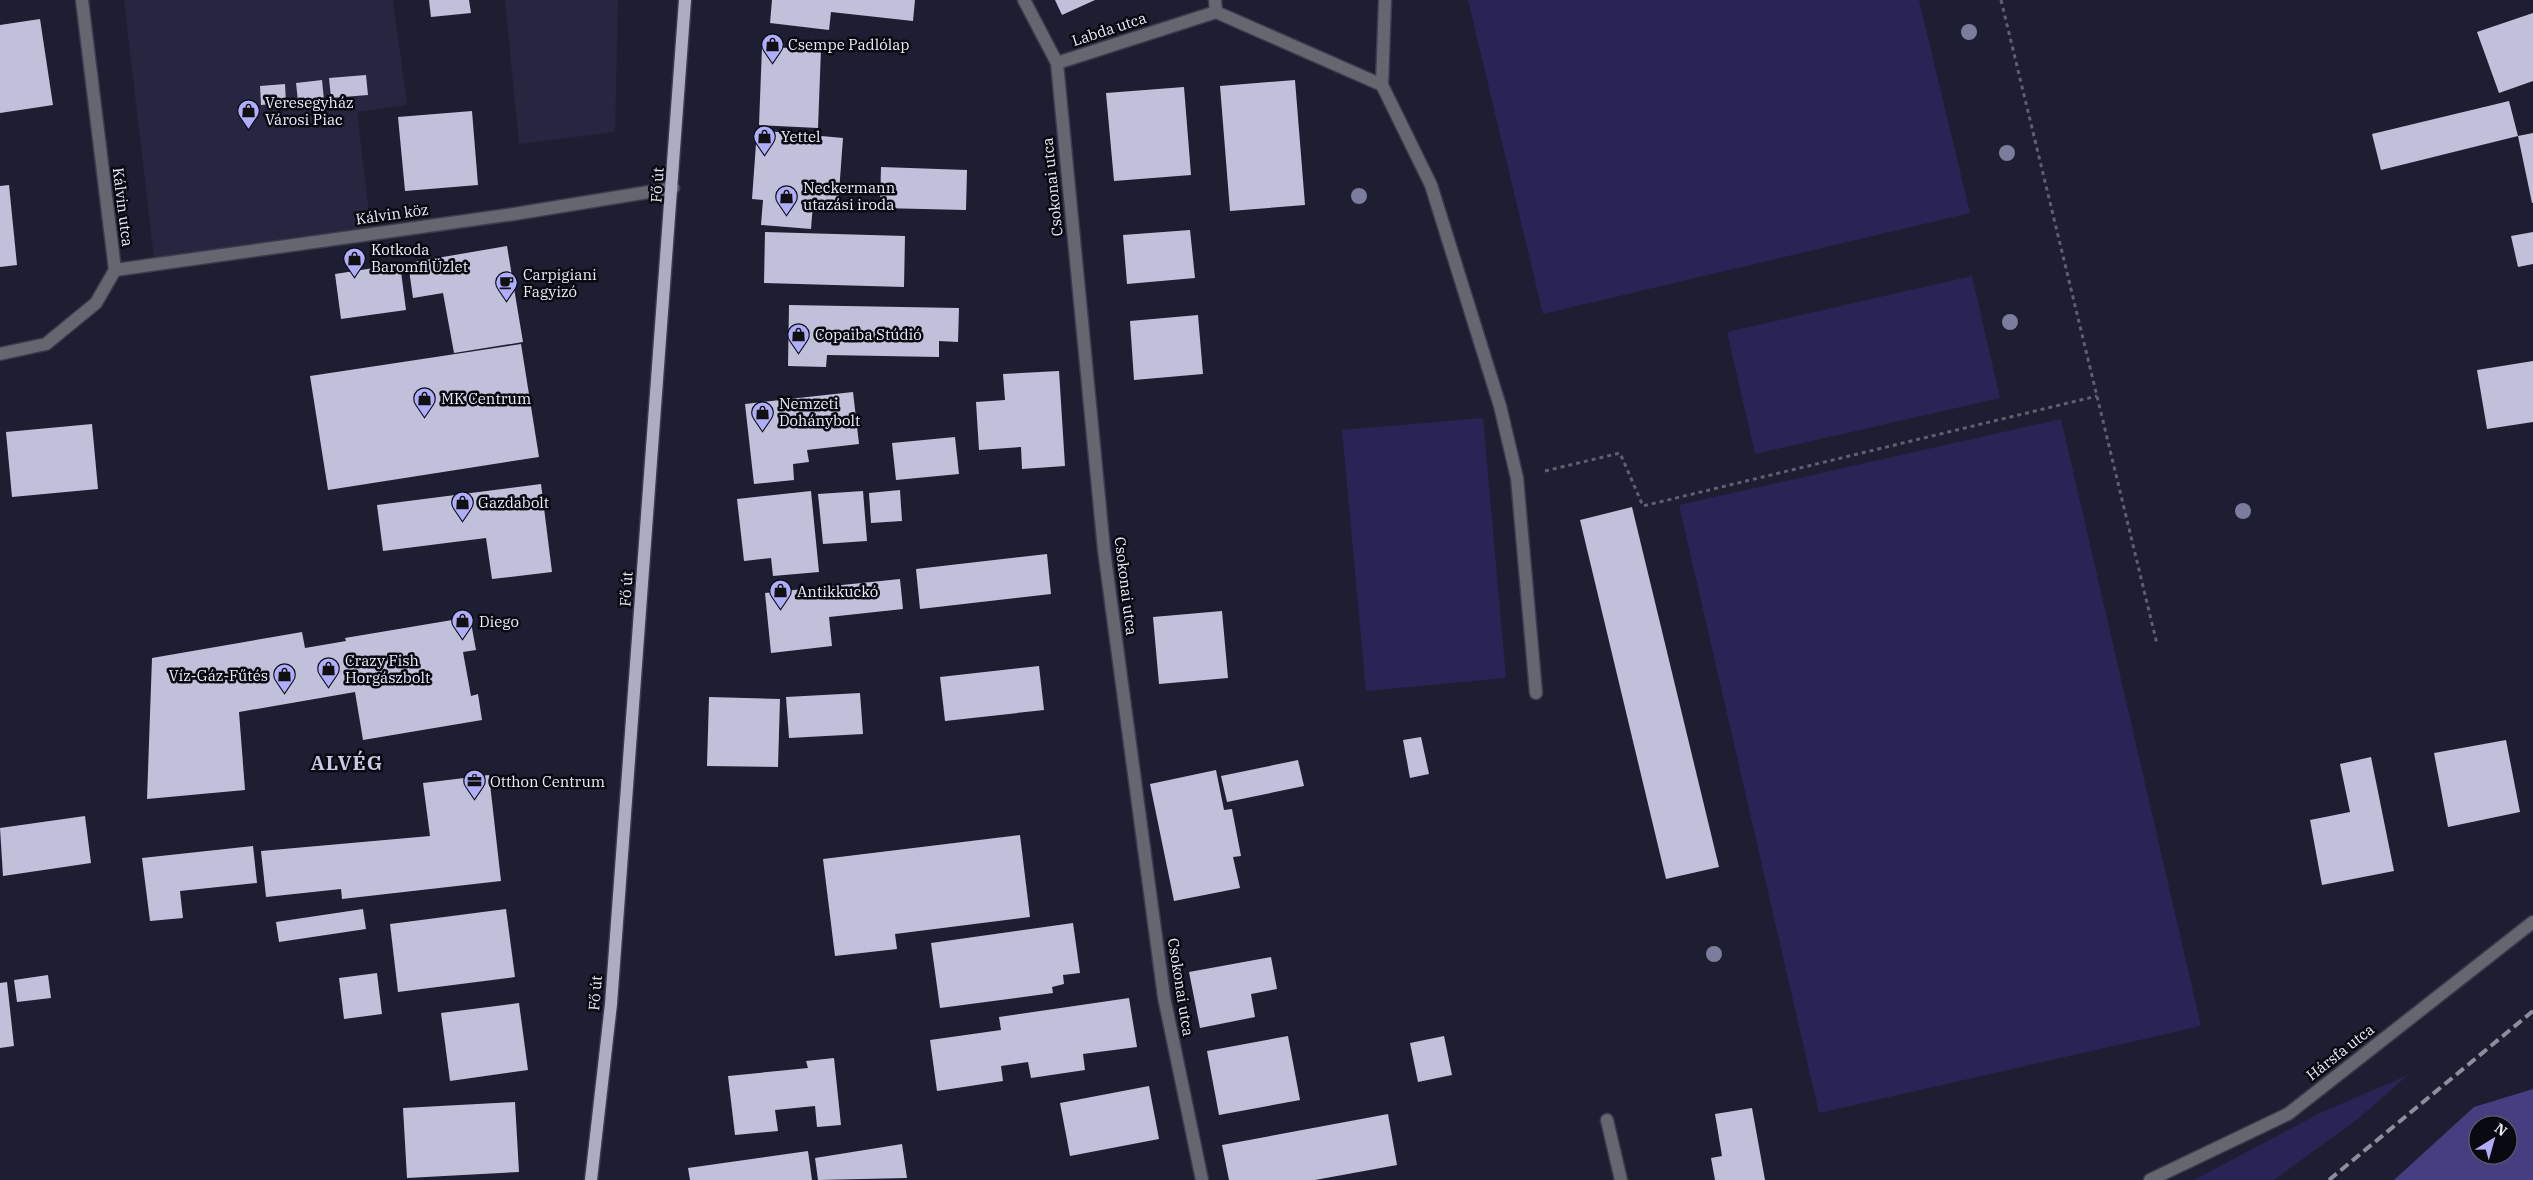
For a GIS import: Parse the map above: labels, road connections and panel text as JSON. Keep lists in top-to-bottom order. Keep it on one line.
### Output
{"streets":{"main road":["Fő út"],"street":["Labda utca","Csokonai utca","Kálvin utca","Kálvin köz","Hársfa utca"]},"crossings":[["Labda utca","Csokonai utca"],["Fő út","Kálvin köz"],["Kálvin utca","Kálvin köz"]],"districts":["ALVÉG"],"places":{"shop":["Csempe Padlólap","Veresegyház Városi Piac","Yettel","Neckermann utazási iroda","Kotkoda Baromfi Üzlet","Copaiba Stúdió","MK Centrum","Nemzeti Dohánybolt","Gazdabolt","Antikkuckó","Diego","Crazy Fish Horgászbolt","Víz-Gáz-Fűtés"],"cafe":["Carpigiani Fagyizó"],"office":["Otthon Centrum"]},"north":"top right"}
